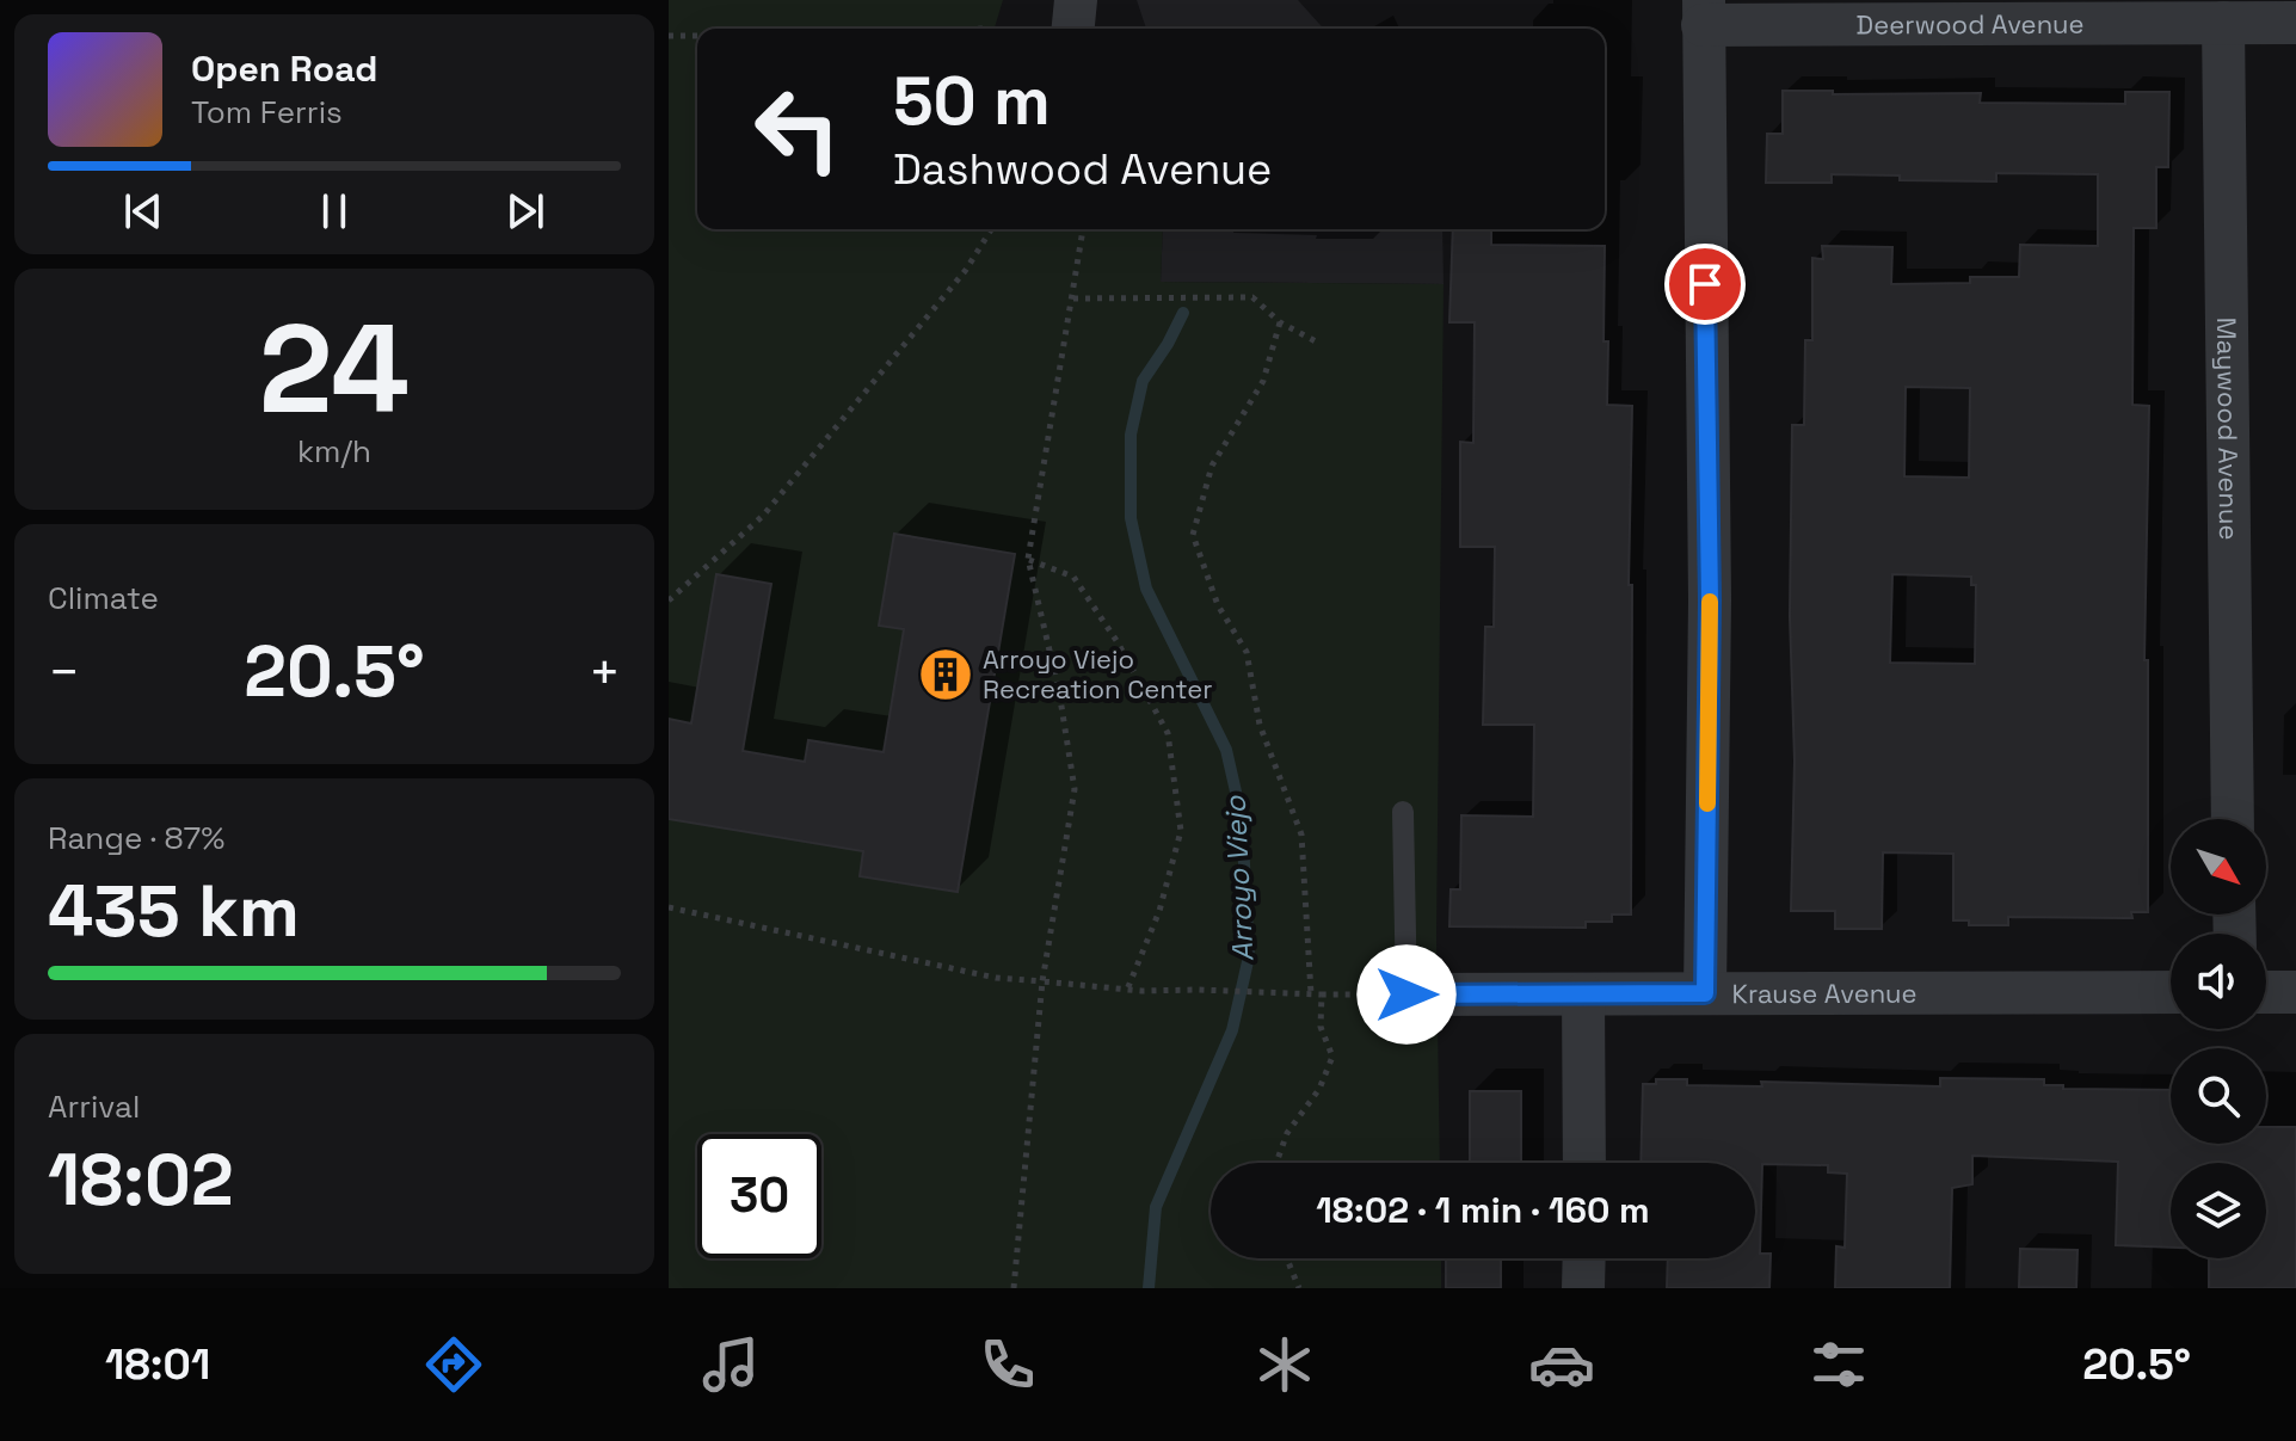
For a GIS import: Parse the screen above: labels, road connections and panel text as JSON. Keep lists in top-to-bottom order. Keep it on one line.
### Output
{"streets":{"street":["Deerwood Avenue","Maywood Avenue","Krause Avenue"]},"crossings":[["Deerwood Avenue","Maywood Avenue"]],"water":["Arroyo Viejo"],"places":{"building":["Arroyo Viejo Recreation Center"]},"north":"bottom right","page":{"turn":["50 m","Dashwood Avenue"],"song":["Open Road","Tom Ferris"],"tile":[["24","km/h"],"Climate",["Range · 87%","435 km"],["Arrival","18:02"]],"heat":["−","20.5°","+"],"limit":"30","trip":"18:02 · 1 min · 160 m","tabs":["18:01","20.5°"]}}
